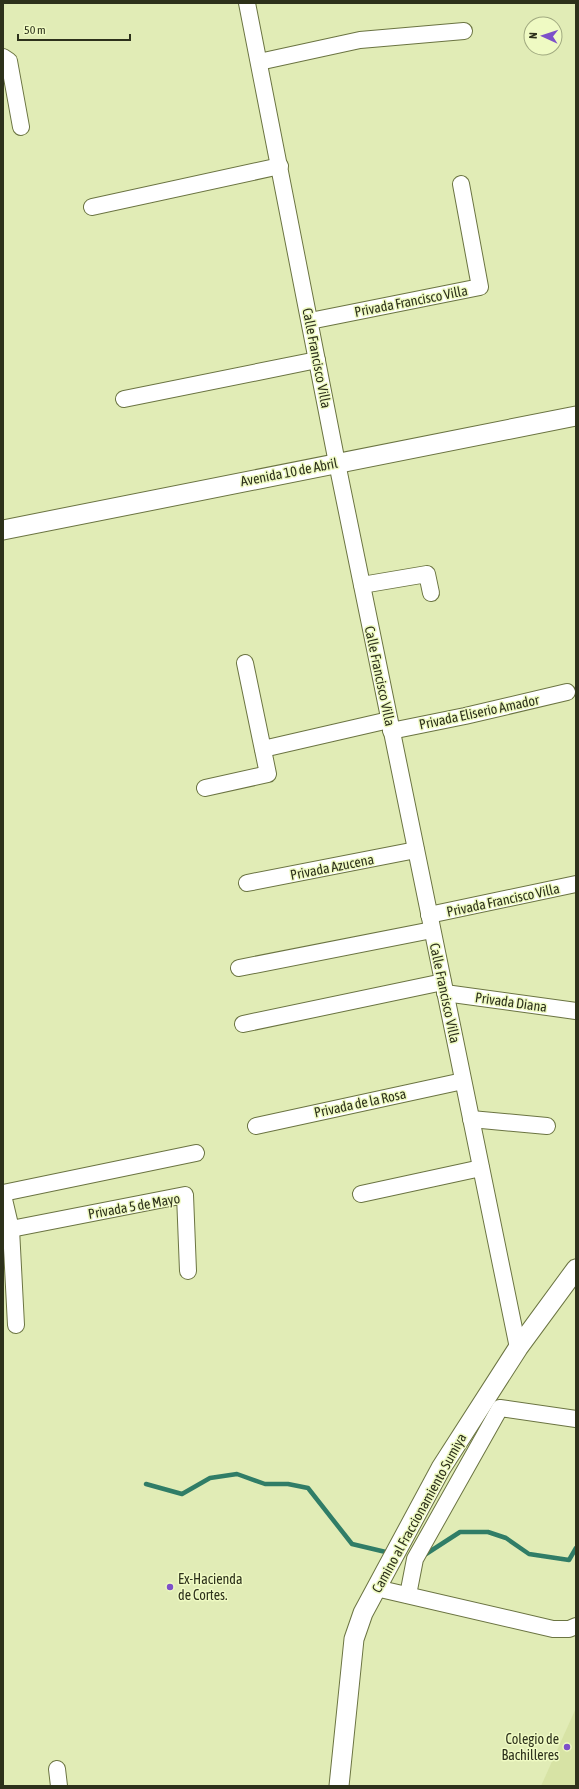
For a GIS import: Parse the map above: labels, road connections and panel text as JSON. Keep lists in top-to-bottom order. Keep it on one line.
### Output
{"streets":{"street":["Privada Francisco Villa","Calle Francisco Villa","Avenida 10 de Abril","Privada Eliserio Amador","Privada Azucena","Privada Diana","Privada de la Rosa","Privada 5 de Mayo","Camino al Fraccionamiento Sumiya"]},"crossings":[["Privada Francisco Villa","Calle Francisco Villa"],["Calle Francisco Villa","Avenida 10 de Abril"],["Calle Francisco Villa","Privada Eliserio Amador"],["Calle Francisco Villa","Privada Azucena"],["Calle Francisco Villa","Privada Diana"],["Calle Francisco Villa","Privada de la Rosa"],["Calle Francisco Villa","Camino al Fraccionamiento Sumiya"]],"places":["Ex-Hacienda de Cortes.","Colegio de Bachilleres"],"scale_bar":"50 m","north":"left"}
